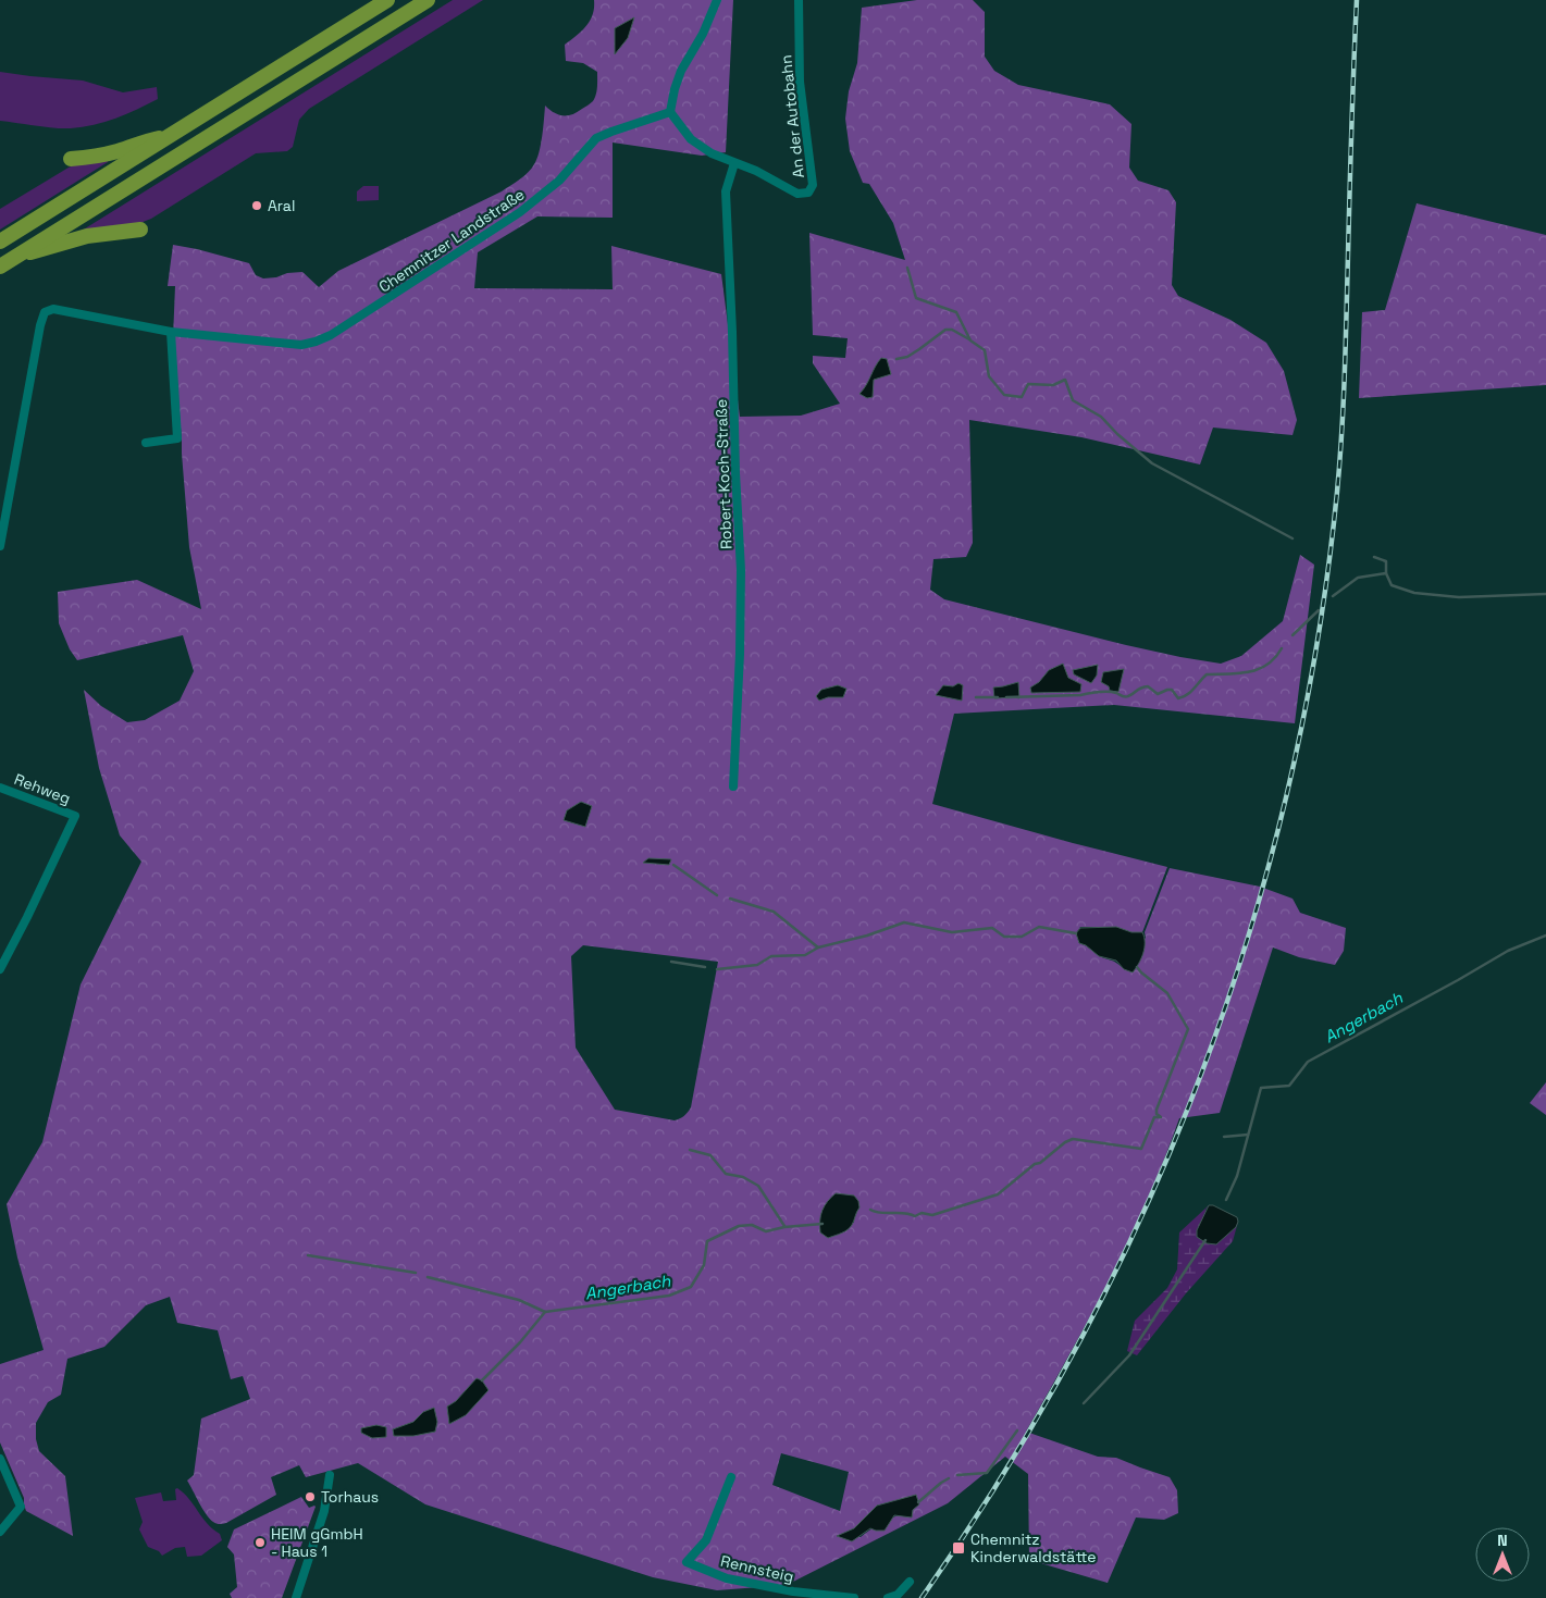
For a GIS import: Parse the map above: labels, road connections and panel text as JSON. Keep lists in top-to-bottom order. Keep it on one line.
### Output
{"streets":{"street":["An der Autobahn","Chemnitzer Landstraße","Robert-Koch-Straße","Rehweg","Rennsteig"]},"crossings":[["An der Autobahn","Chemnitzer Landstraße"],["An der Autobahn","Robert-Koch-Straße"]],"water":["Angerbach"],"places":{"other":["Aral","Torhaus","HEIM gGmbH - Haus 1"],"transit":["Chemnitz Kinderwaldstätte"]},"north":"top"}
